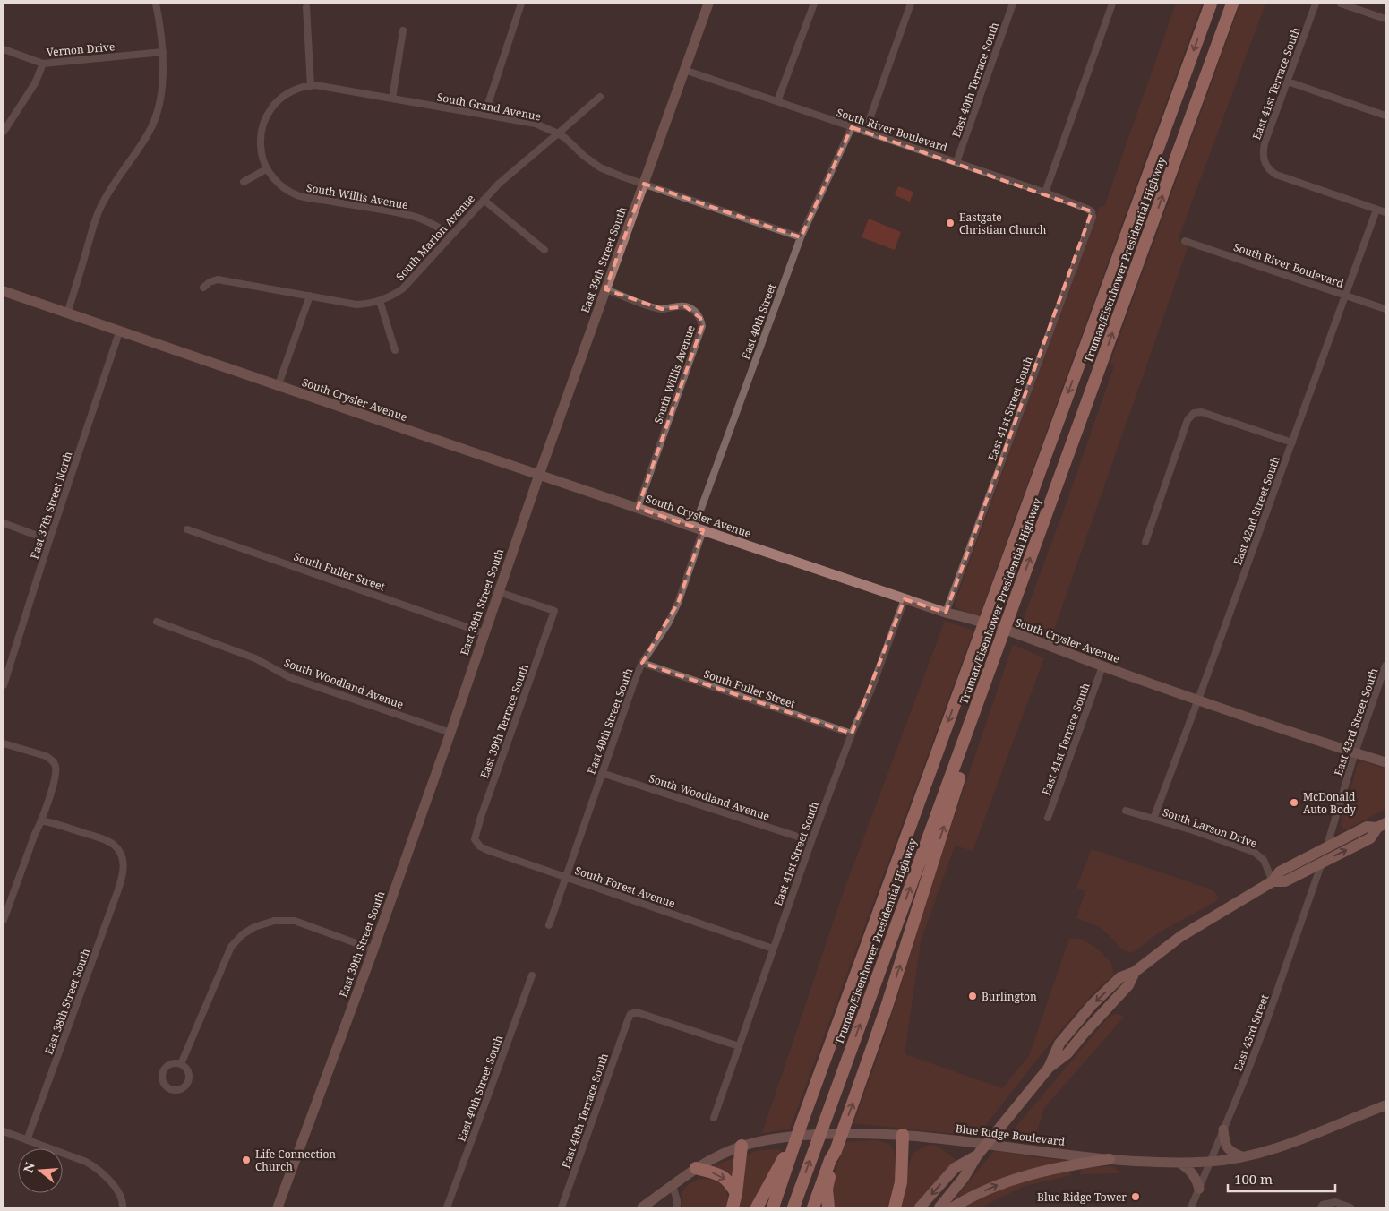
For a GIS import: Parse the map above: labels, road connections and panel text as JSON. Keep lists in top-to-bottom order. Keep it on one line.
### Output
{"streets":{"highway":["Truman/Eisenhower Presidential Highway"],"main road":["East 39th Street South","South Crysler Avenue","Blue Ridge Boulevard"],"street":["Vernon Drive","East 40th Terrace South","East 41st Terrace South","South Grand Avenue","South River Boulevard","South Willis Avenue","South Marion Avenue","East 40th Street","East 41st Street South","East 37th Street North","East 42nd Street South","South Fuller Street","South Woodland Avenue","East 39th Terrace South","East 40th Street South","East 43rd Street South","South Larson Drive","South Forest Avenue","East 38th Street South","East 43rd Street"]},"crossings":[["East 40th Terrace South","South River Boulevard"],["East 40th Terrace South","East 41st Street South"],["East 41st Terrace South","South Crysler Avenue"],["East 41st Terrace South","East 42nd Street South"],["South Grand Avenue","South Marion Avenue"],["South Grand Avenue","East 39th Street South"],["South Grand Avenue","East 40th Street"],["South River Boulevard","East 39th Street South"],["South River Boulevard","East 40th Street"],["South River Boulevard","East 41st Street South"],["South River Boulevard","East 42nd Street South"],["South Willis Avenue","South Marion Avenue"],["South Willis Avenue","East 39th Street South"],["South Willis Avenue","South Crysler Avenue"],["East 39th Street South","South Crysler Avenue"],["East 39th Street South","South Fuller Street"],["East 39th Street South","South Woodland Avenue"],["East 39th Street South","East 39th Terrace South"],["East 40th Street","South Crysler Avenue"],["East 40th Street","East 40th Street South"],["South Crysler Avenue","East 41st Street South"],["South Crysler Avenue","East 37th Street North"],["South Crysler Avenue","East 42nd Street South"],["South Crysler Avenue","East 40th Street South"],["South Crysler Avenue","East 43rd Street South"],["East 41st Street South","South Fuller Street"],["East 41st Street South","South Woodland Avenue"],["East 41st Street South","South Forest Avenue"],["East 42nd Street South","South Larson Drive"],["South Fuller Street","East 40th Street South"],["South Woodland Avenue","East 40th Street South"],["East 39th Terrace South","South Forest Avenue"],["East 40th Street South","South Forest Avenue"],["East 43rd Street South","East 43rd Street"],["East 43rd Street","Blue Ridge Boulevard"]],"places":["Eastgate Christian Church","McDonald Auto Body","Burlington","Life Connection Church","Blue Ridge Tower"],"scale_bar":"100 m","north":"left"}
